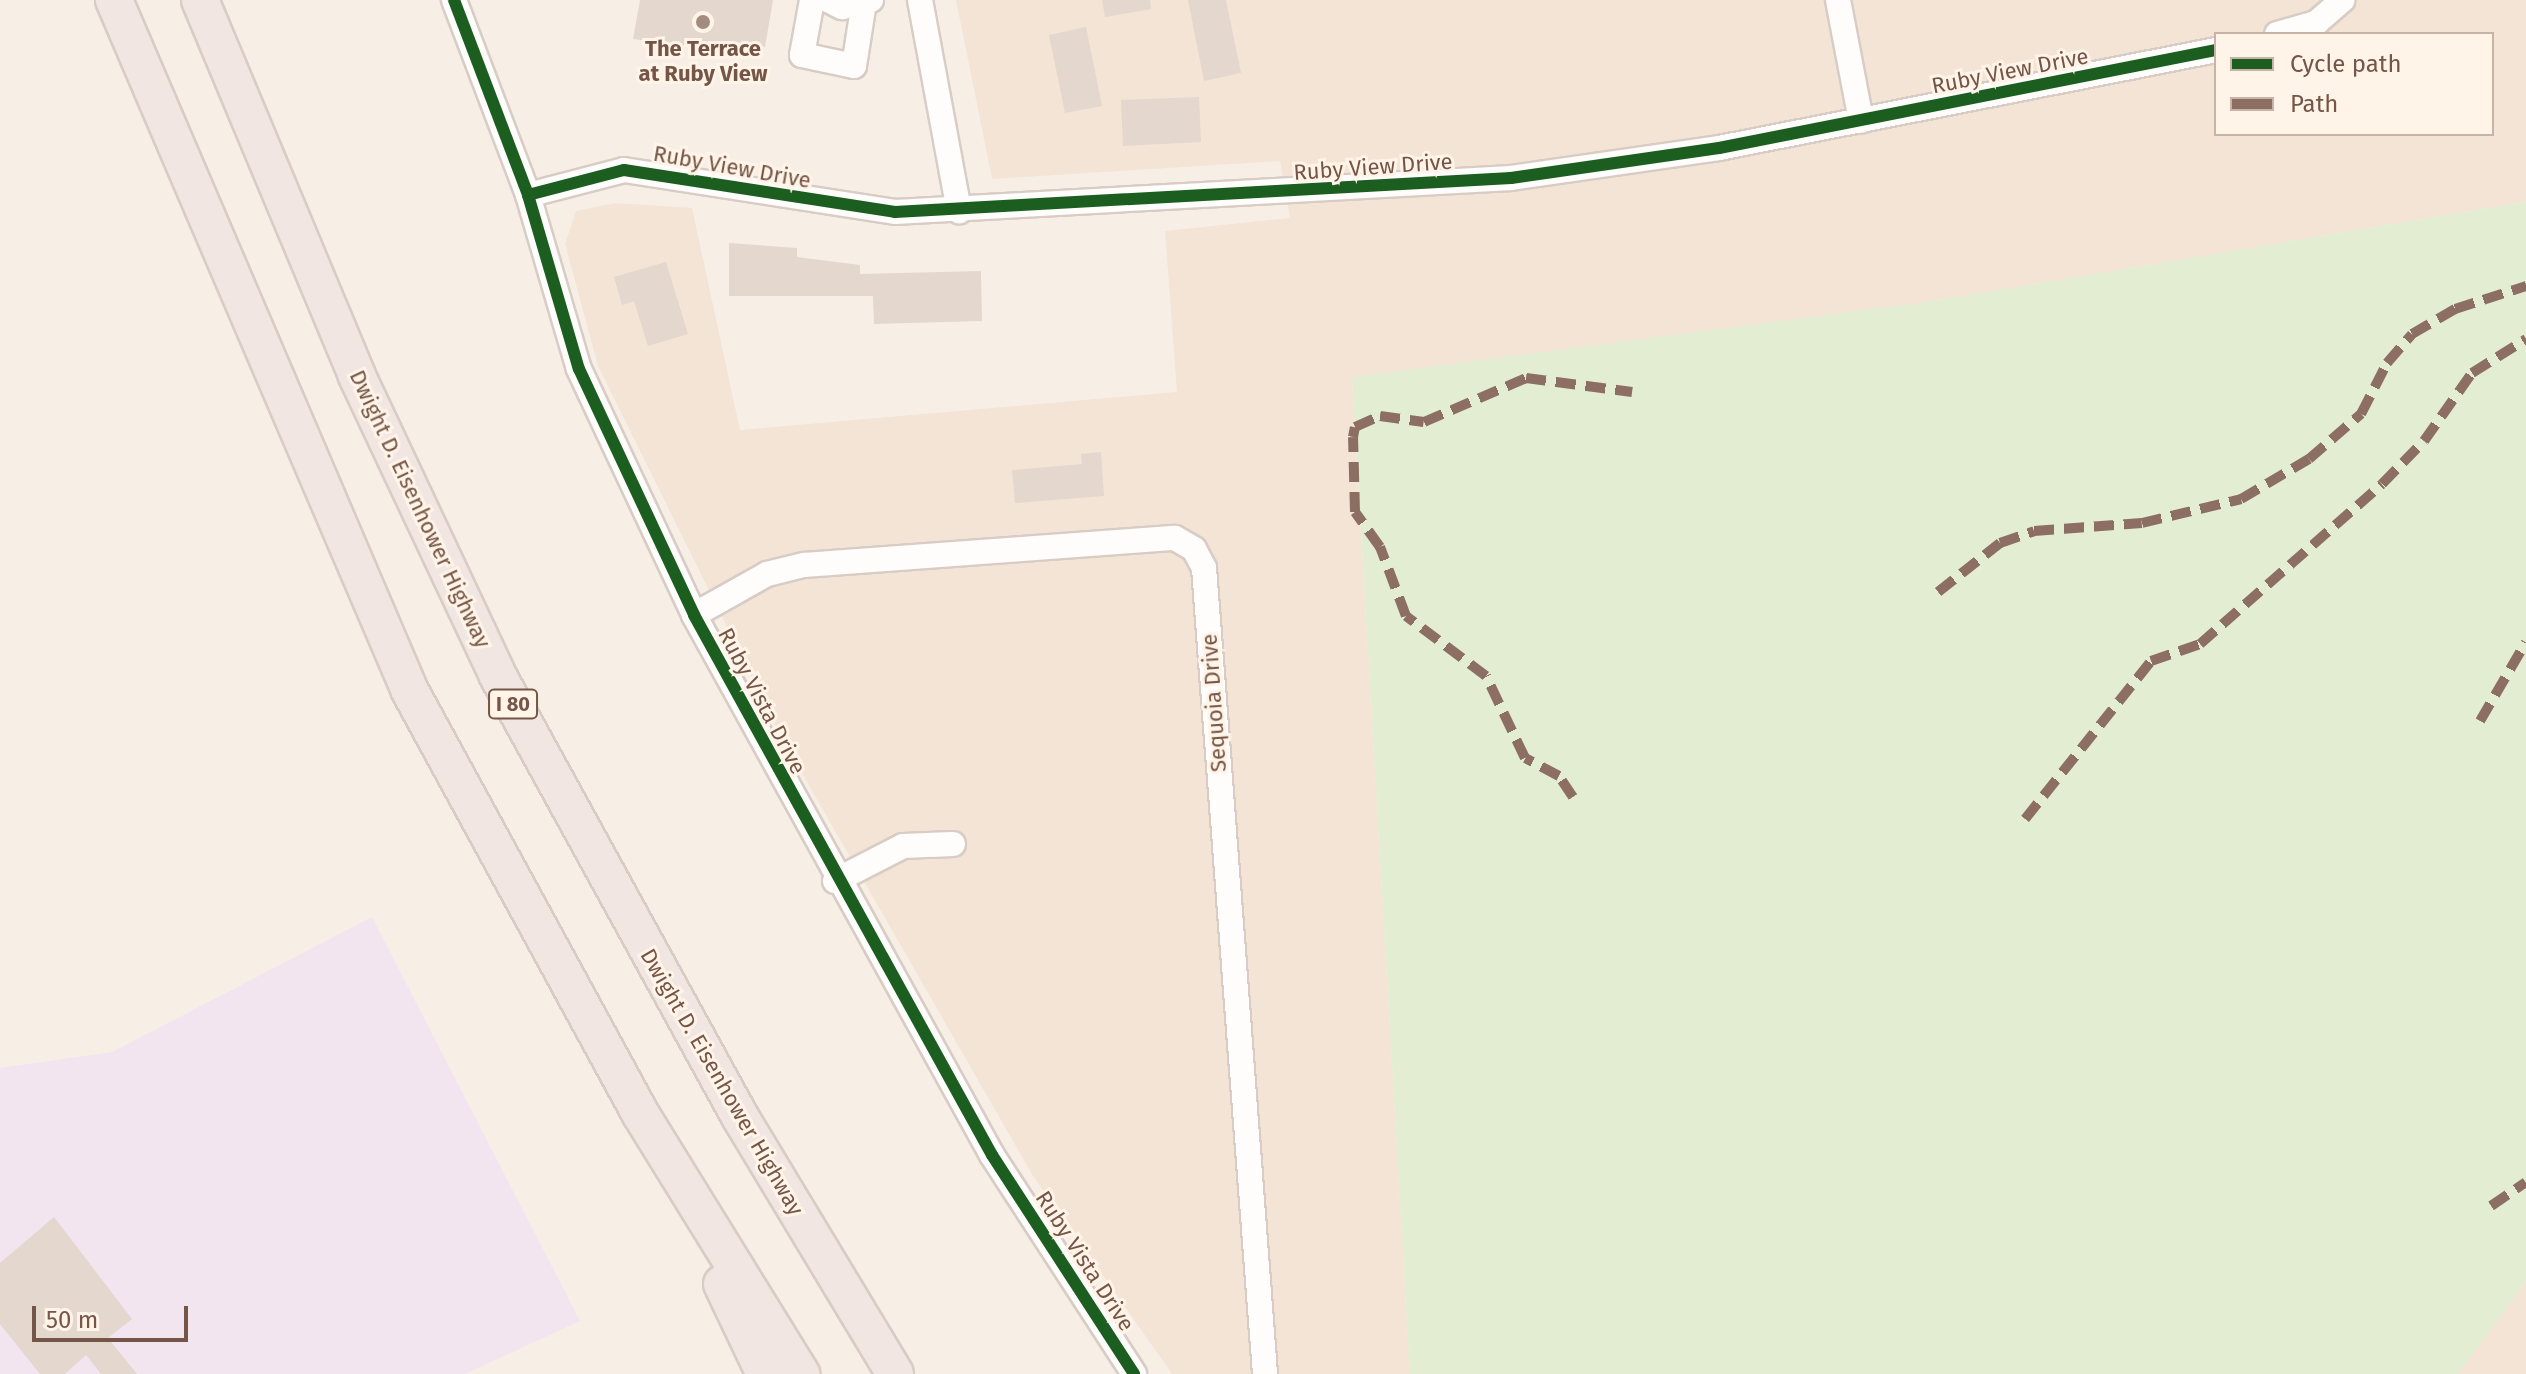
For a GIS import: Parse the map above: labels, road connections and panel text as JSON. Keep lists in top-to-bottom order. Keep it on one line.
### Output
{"streets":{"highway":["Dwight D. Eisenhower Highway","I 80"],"street":["Ruby View Drive","Ruby Vista Drive","Sequoia Drive"]},"crossings":[["Ruby View Drive","Ruby Vista Drive"],["Ruby Vista Drive","Sequoia Drive"]],"places":["The Terrace at Ruby View"],"legend":["Cycle path","Path"],"scale_bar":"50 m"}
